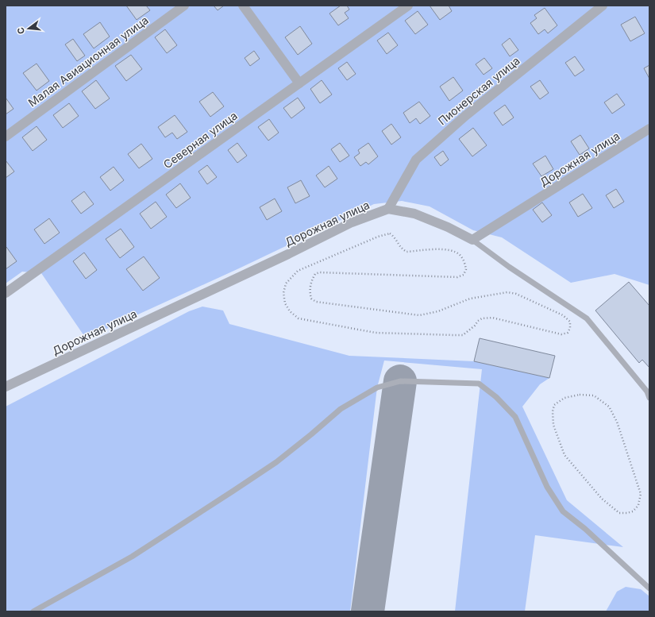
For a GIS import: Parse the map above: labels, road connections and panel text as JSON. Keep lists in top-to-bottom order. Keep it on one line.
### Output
{"streets":{"street":["Малая Авиационная улица","Пионерская улица","Северная улица","Дорожная улица"]},"crossings":[["Пионерская улица","Дорожная улица"]],"north":"left"}
